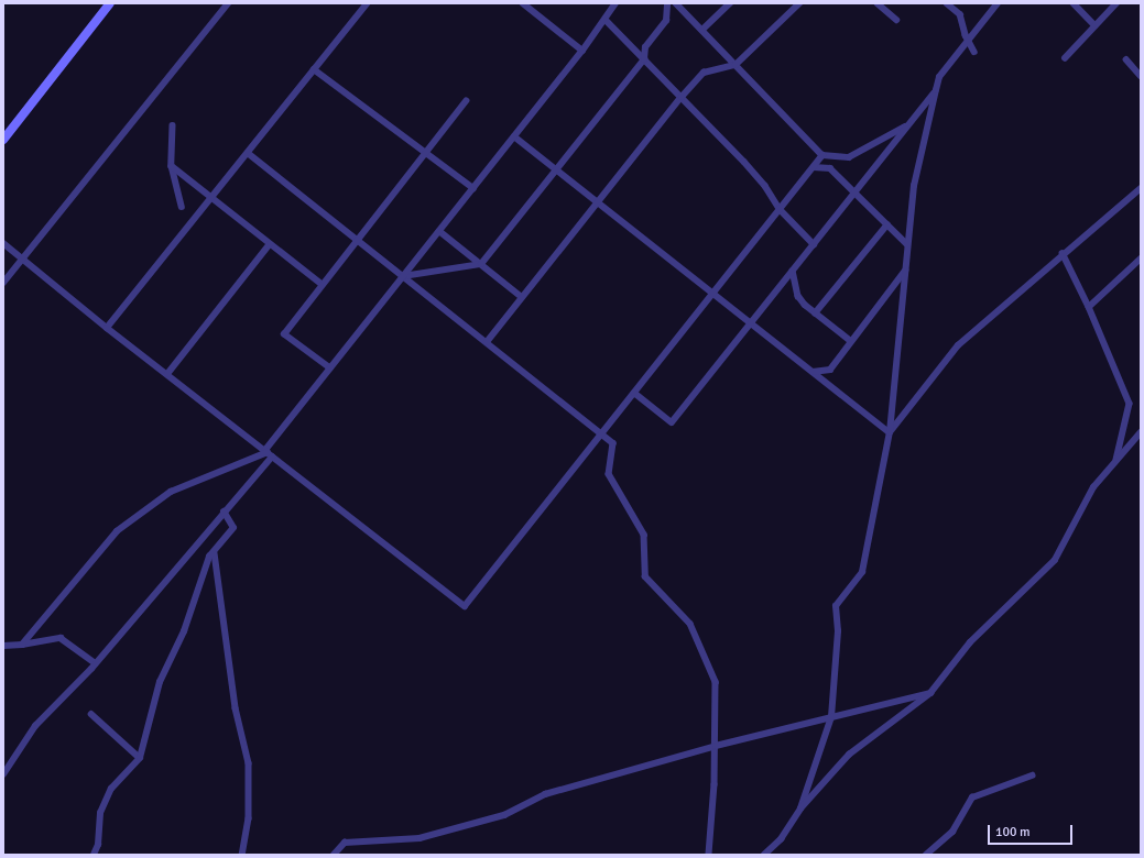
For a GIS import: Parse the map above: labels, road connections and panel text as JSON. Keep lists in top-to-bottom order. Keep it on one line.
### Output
{"scale_bar":"100 m"}
